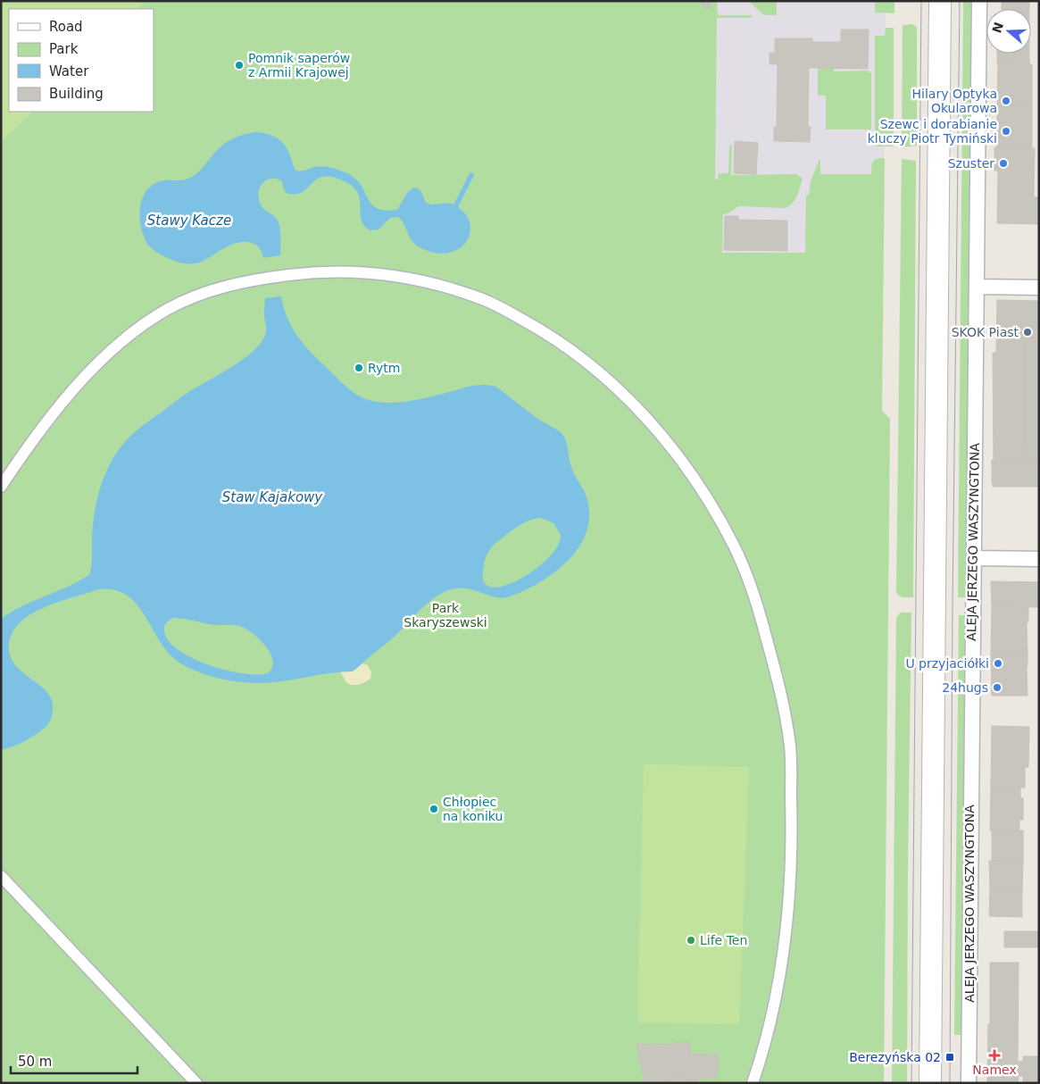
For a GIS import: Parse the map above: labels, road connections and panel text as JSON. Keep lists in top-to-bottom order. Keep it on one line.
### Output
{"streets":{"street":["ALEJA JERZEGO WASZYNGTONA"]},"water":["Stawy Kacze","Staw Kajakowy"],"parks":["Park Skaryszewski"],"places":{"other":["Pomnik saperów z Armii Krajowej","Hilary Optyka Okularowa","Szewc i dorabianie kluczy Piotr Tymiński","Szuster","SKOK Piast","Rytm","U przyjaciółki","24hugs","Chłopiec na koniku","Life Ten"],"health":["Namex"],"transit":["Berezyńska 02"]},"legend":["Road","Park","Water","Building"],"scale_bar":"50 m","north":"left"}
